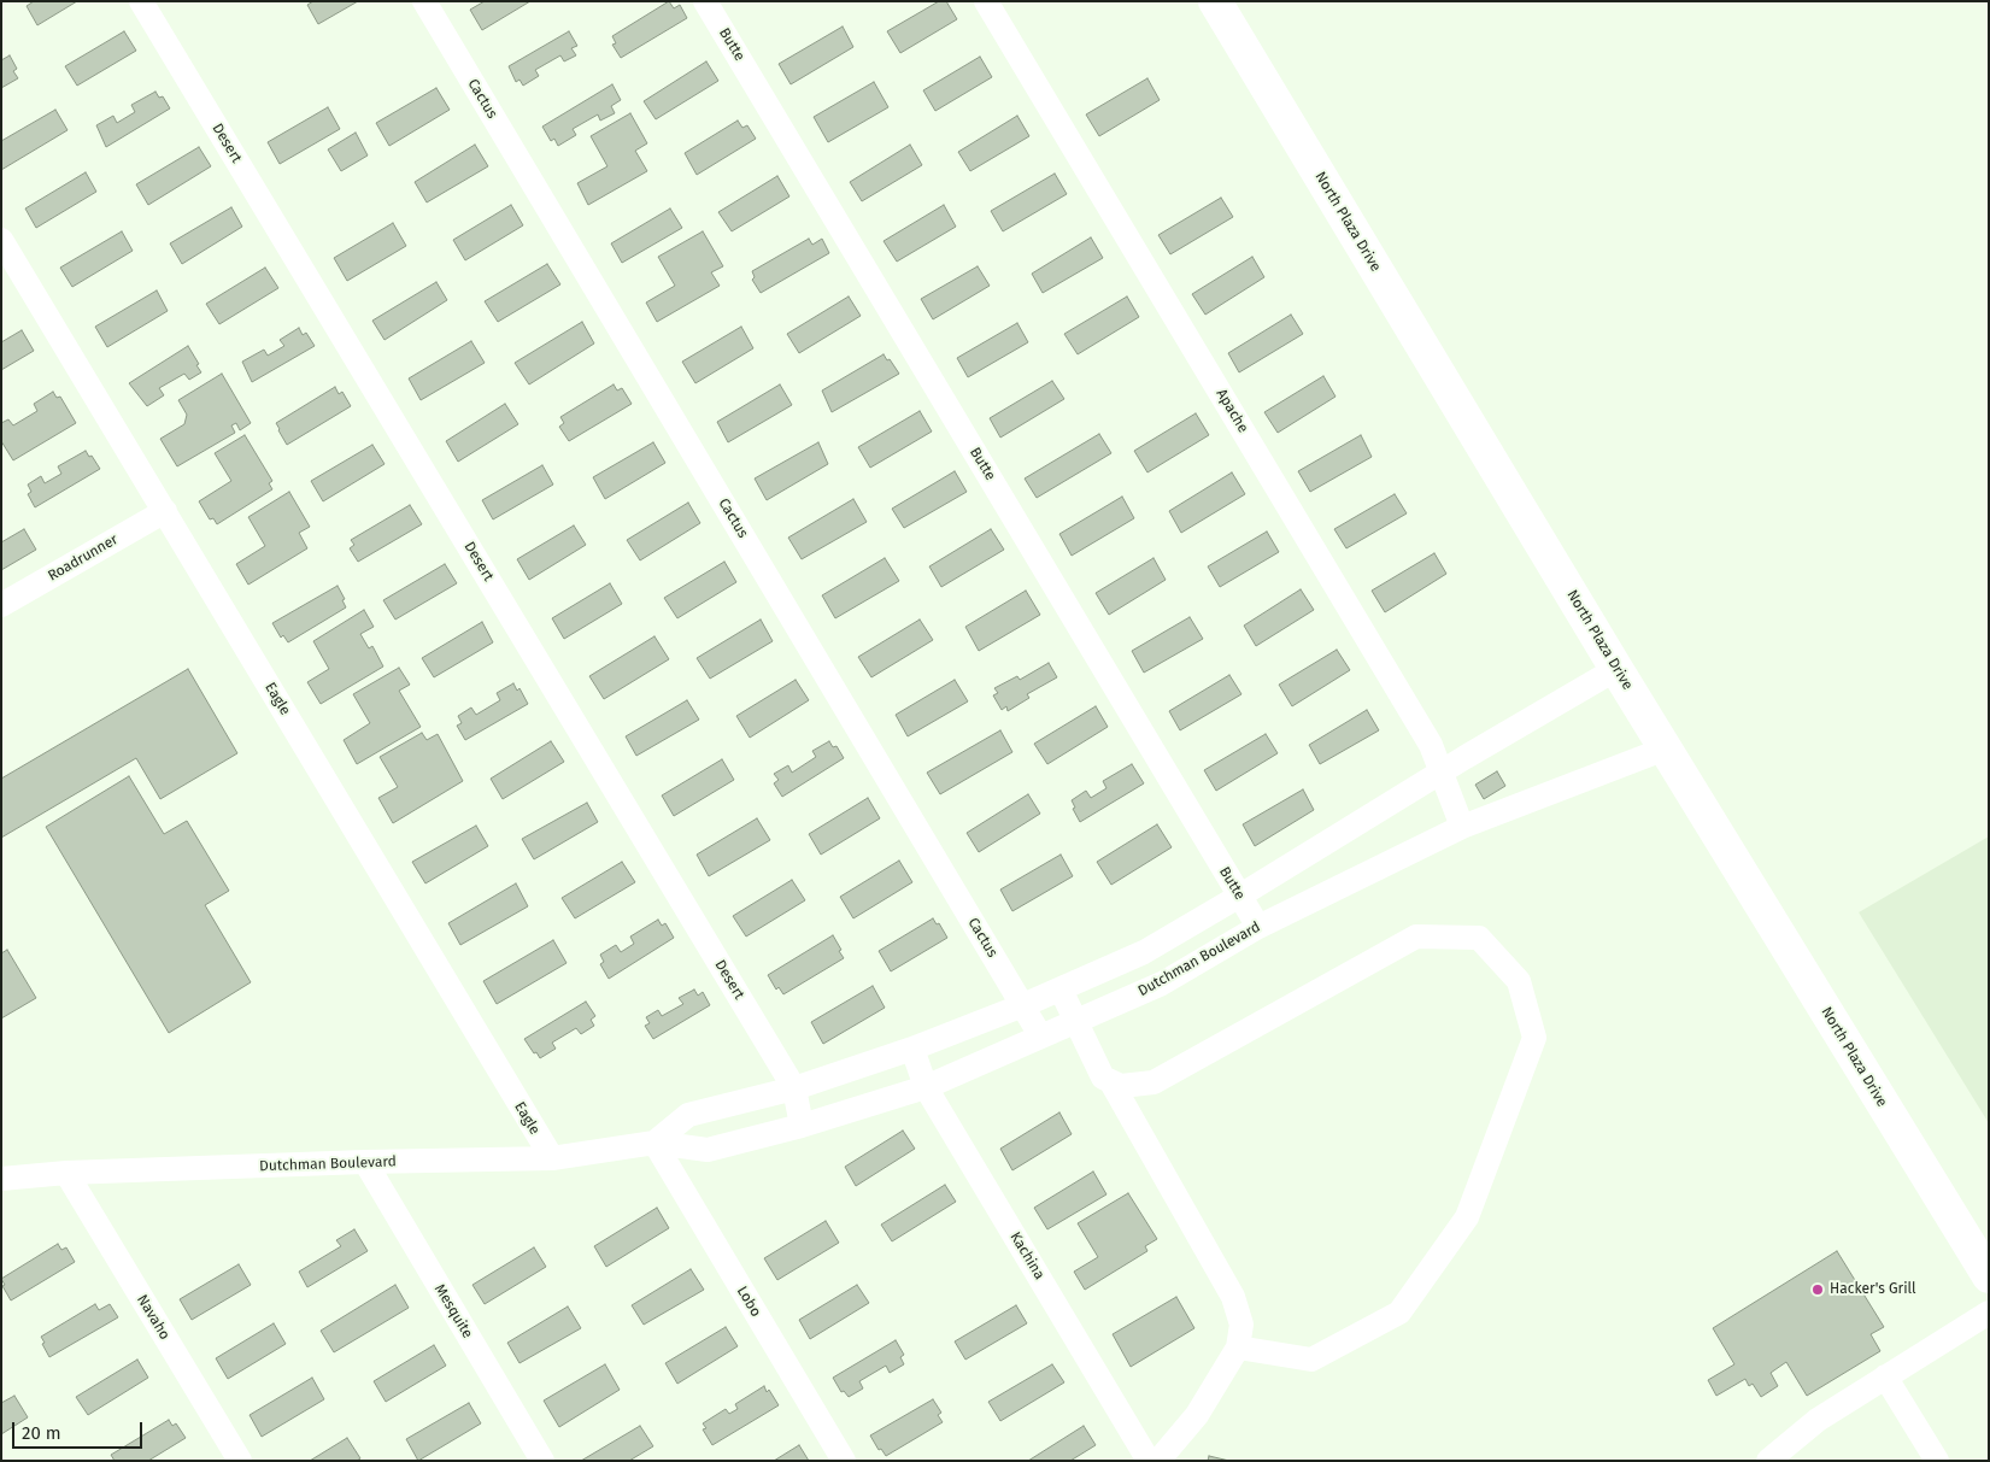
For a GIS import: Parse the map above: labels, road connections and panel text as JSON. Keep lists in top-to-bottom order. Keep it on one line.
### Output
{"streets":{"street":["North Plaza Drive"],"lane":["Butte","Cactus","Desert","Apache","Roadrunner","Eagle","Dutchman Boulevard","Kachina","Lobo","Mesquite","Navaho"]},"crossings":[["Butte","Dutchman Boulevard"],["Cactus","Dutchman Boulevard"],["Desert","Dutchman Boulevard"],["North Plaza Drive","Dutchman Boulevard"],["Apache","Dutchman Boulevard"],["Roadrunner","Eagle"],["Eagle","Dutchman Boulevard"],["Dutchman Boulevard","Kachina"],["Dutchman Boulevard","Lobo"],["Dutchman Boulevard","Mesquite"],["Dutchman Boulevard","Navaho"]],"places":["Hacker's Grill"],"scale_bar":"20 m"}
